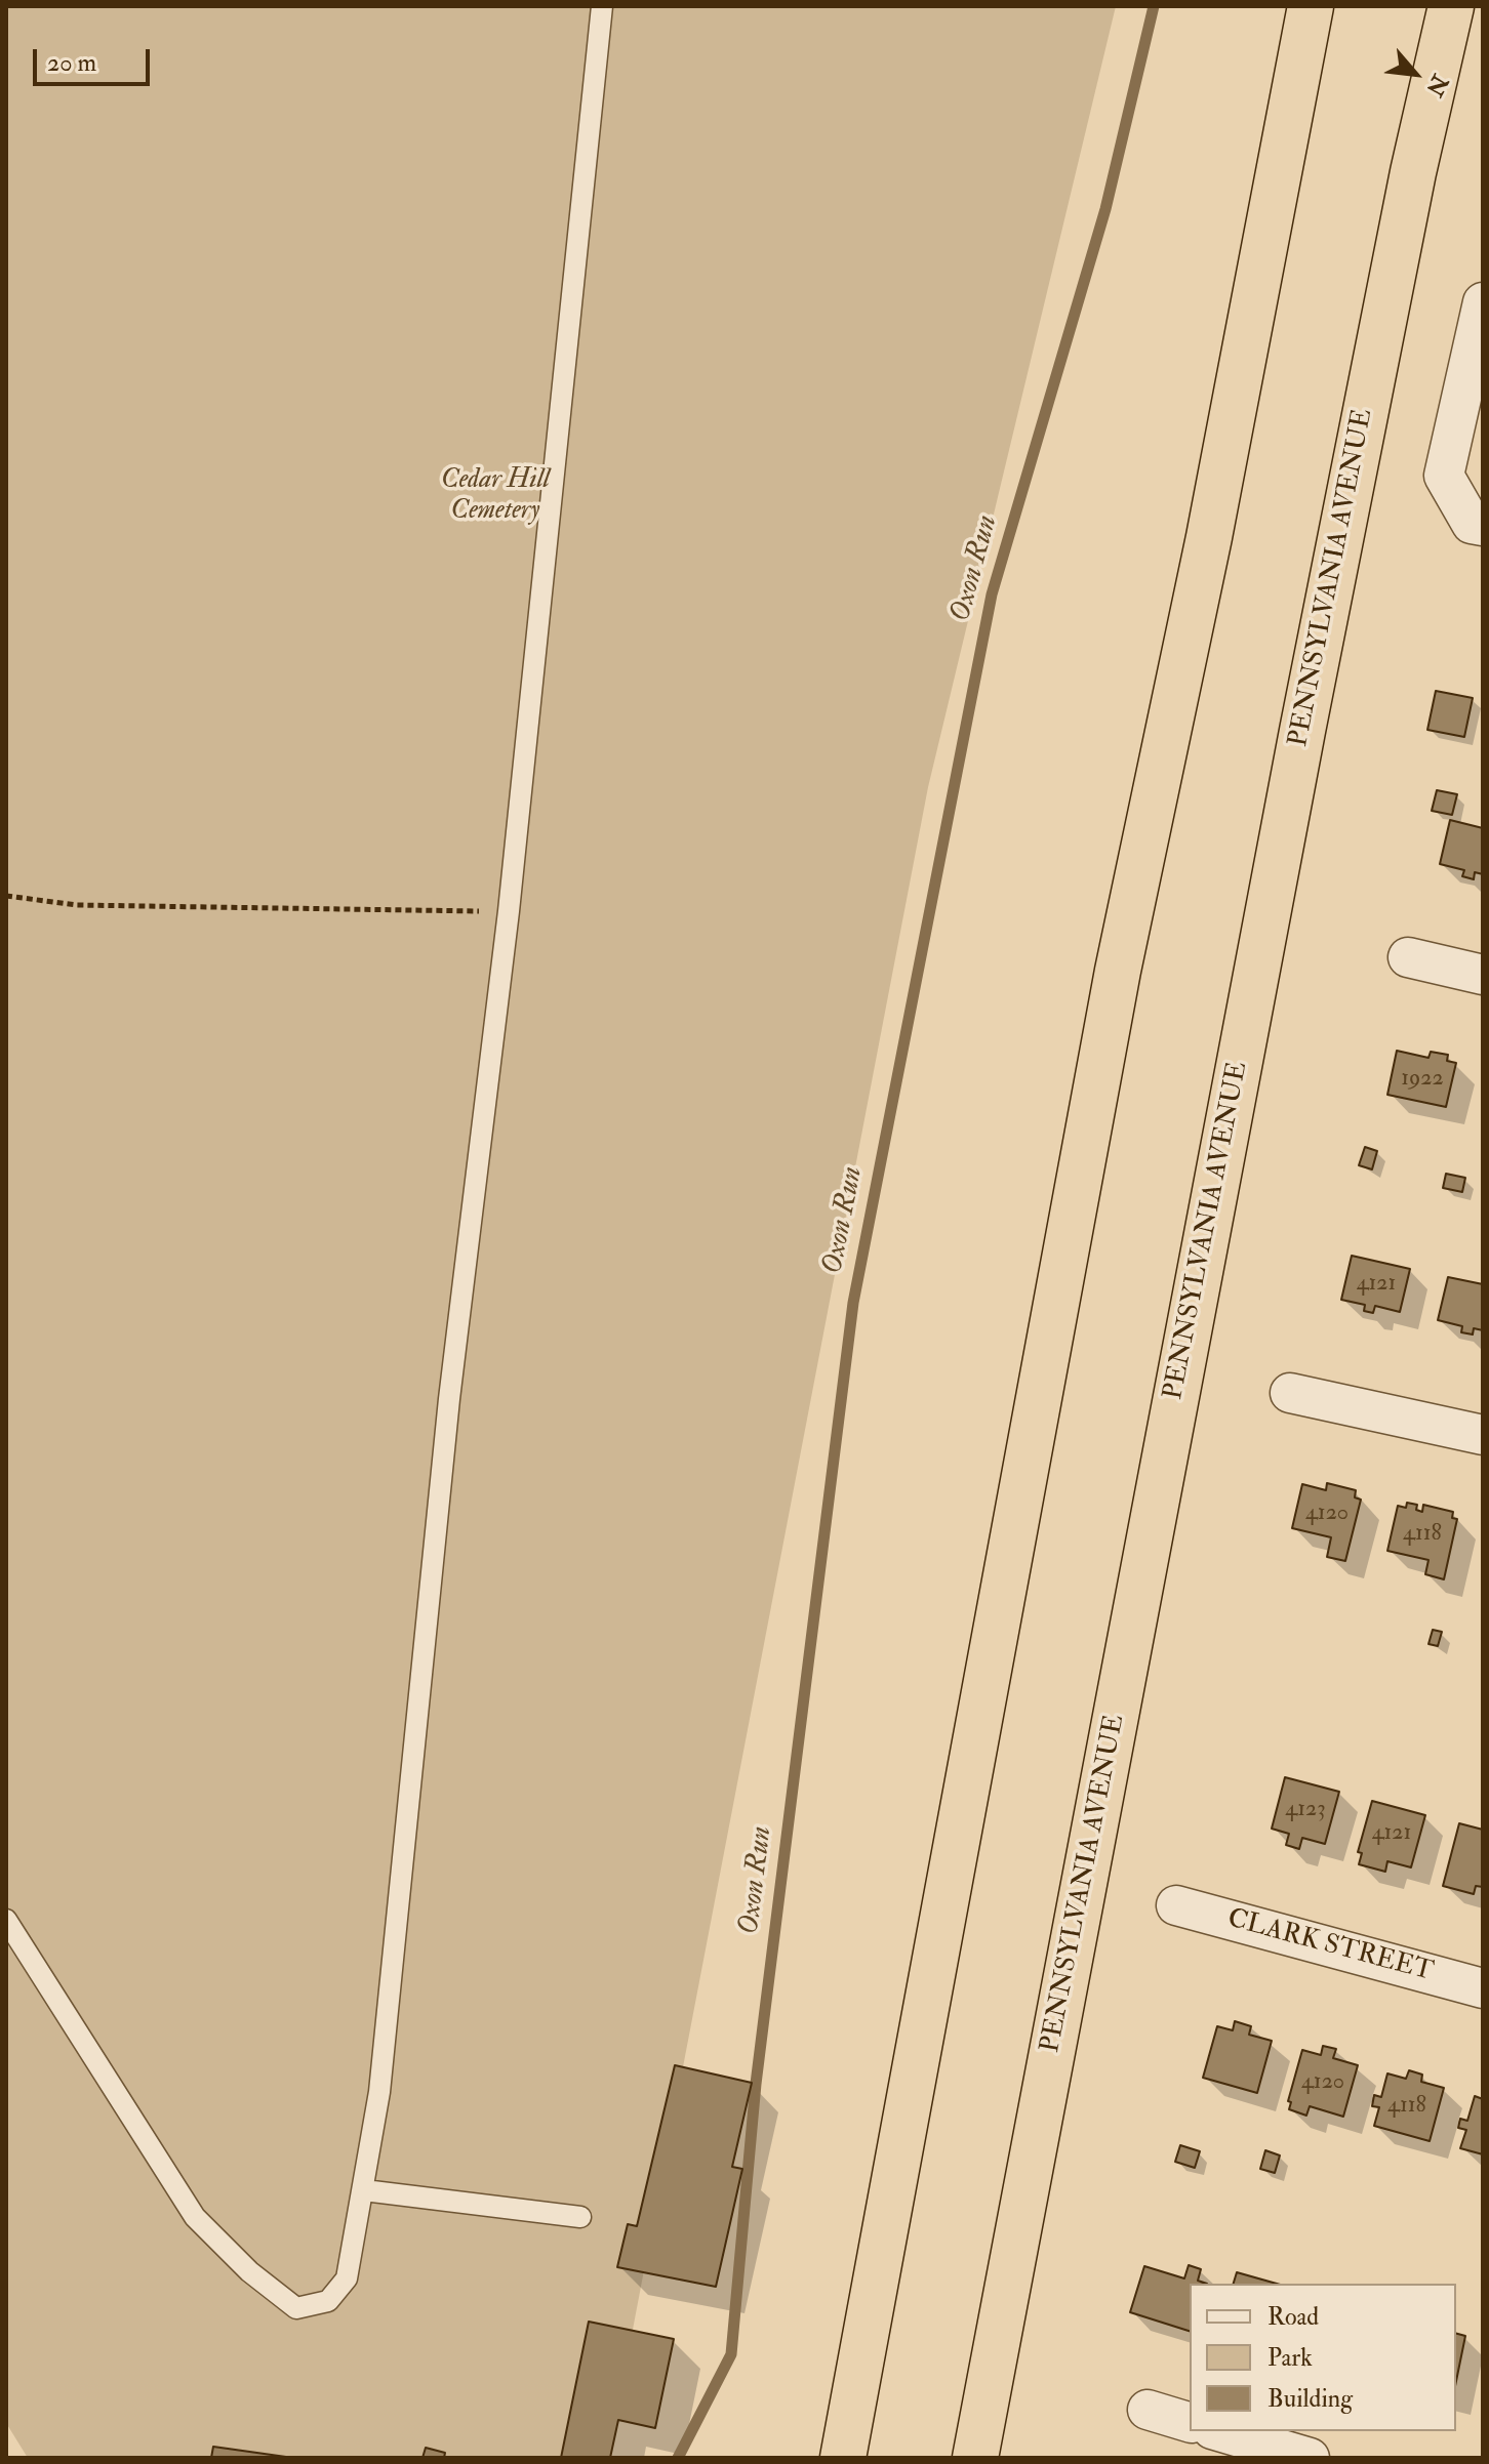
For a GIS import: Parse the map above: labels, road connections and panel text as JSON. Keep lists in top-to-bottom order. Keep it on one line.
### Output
{"streets":{"highway":["PENNSYLVANIA AVENUE"],"street":["CLARK STREET"]},"water":["Oxon Run"],"parks":["Cedar Hill Cemetery"],"house_numbers":["1922","4121","4120","4118","4123","4121","4120","4118"],"legend":["Road","Park","Building"],"scale_bar":"20 m","north":"bottom right"}
